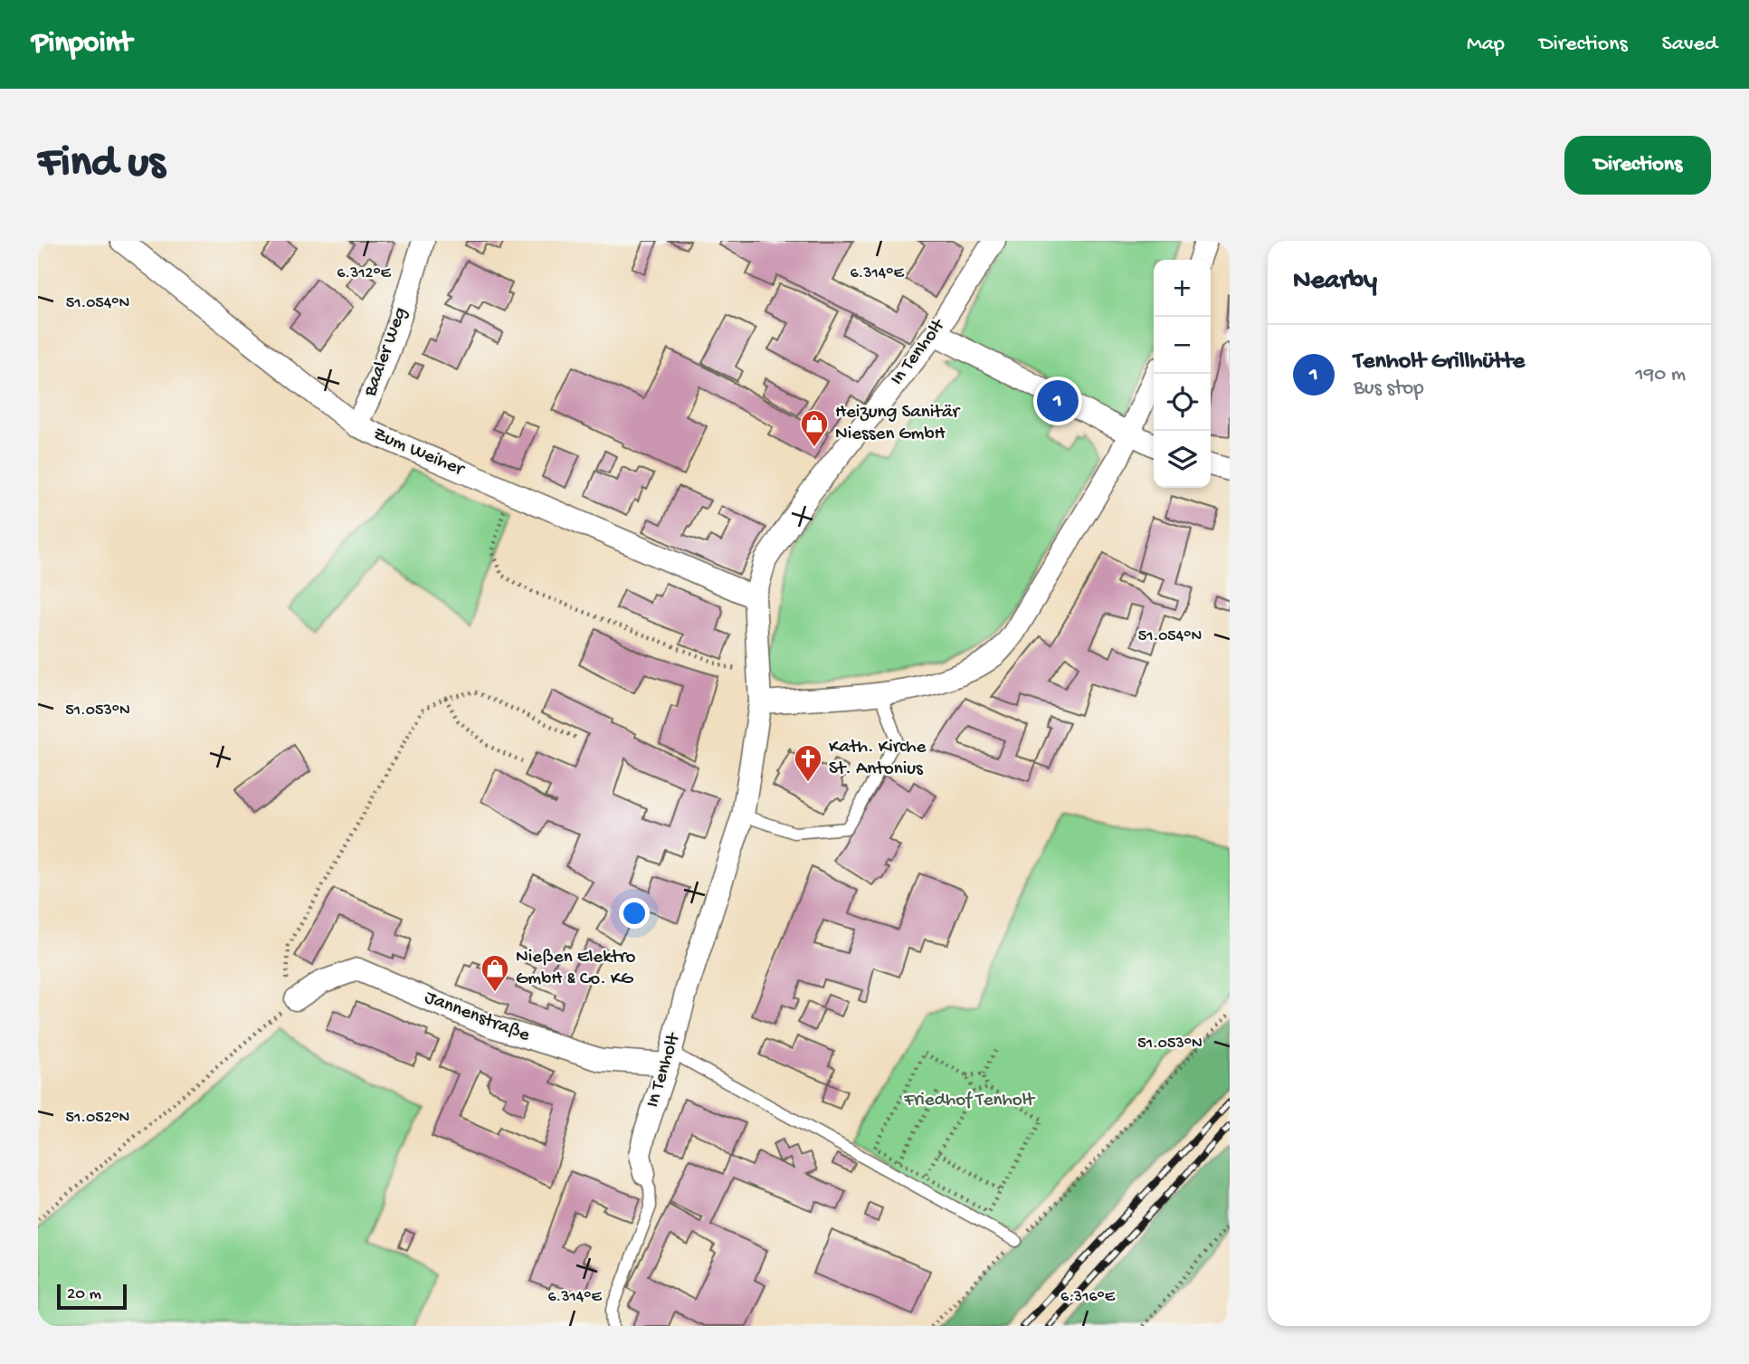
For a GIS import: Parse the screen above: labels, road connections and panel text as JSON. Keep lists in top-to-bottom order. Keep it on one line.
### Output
{"streets":{"street":["Baaler Weg","In Tenholt","Zum Weiher","Jannenstraße"]},"crossings":[["Baaler Weg","Zum Weiher"],["In Tenholt","Zum Weiher"],["In Tenholt","Jannenstraße"]],"parks":["Friedhof Tenholt"],"places":{"shop":["Heizung Sanitär Niessen GmbH","Nießen Elektro GmbH & Co. KG"],"church":["Kath. Kirche St. Antonius"]},"scale_bar":"20 m","page":{"header":"Pinpoint","nav":["Map","Directions","Saved"],"buttons":"Directions","title":"Find us","heading":"Nearby","map_buttons":["+","−"],"list":[{"mark":"1","name":"Tenholt Grillhütte","note":"Bus stop","value":"190 m"}],"pins":"1","scale":"20 m"},"coordinates":["6.312°E","6.314°E","51.054°N","51.053°N","51.052°N","6.316°E"]}
